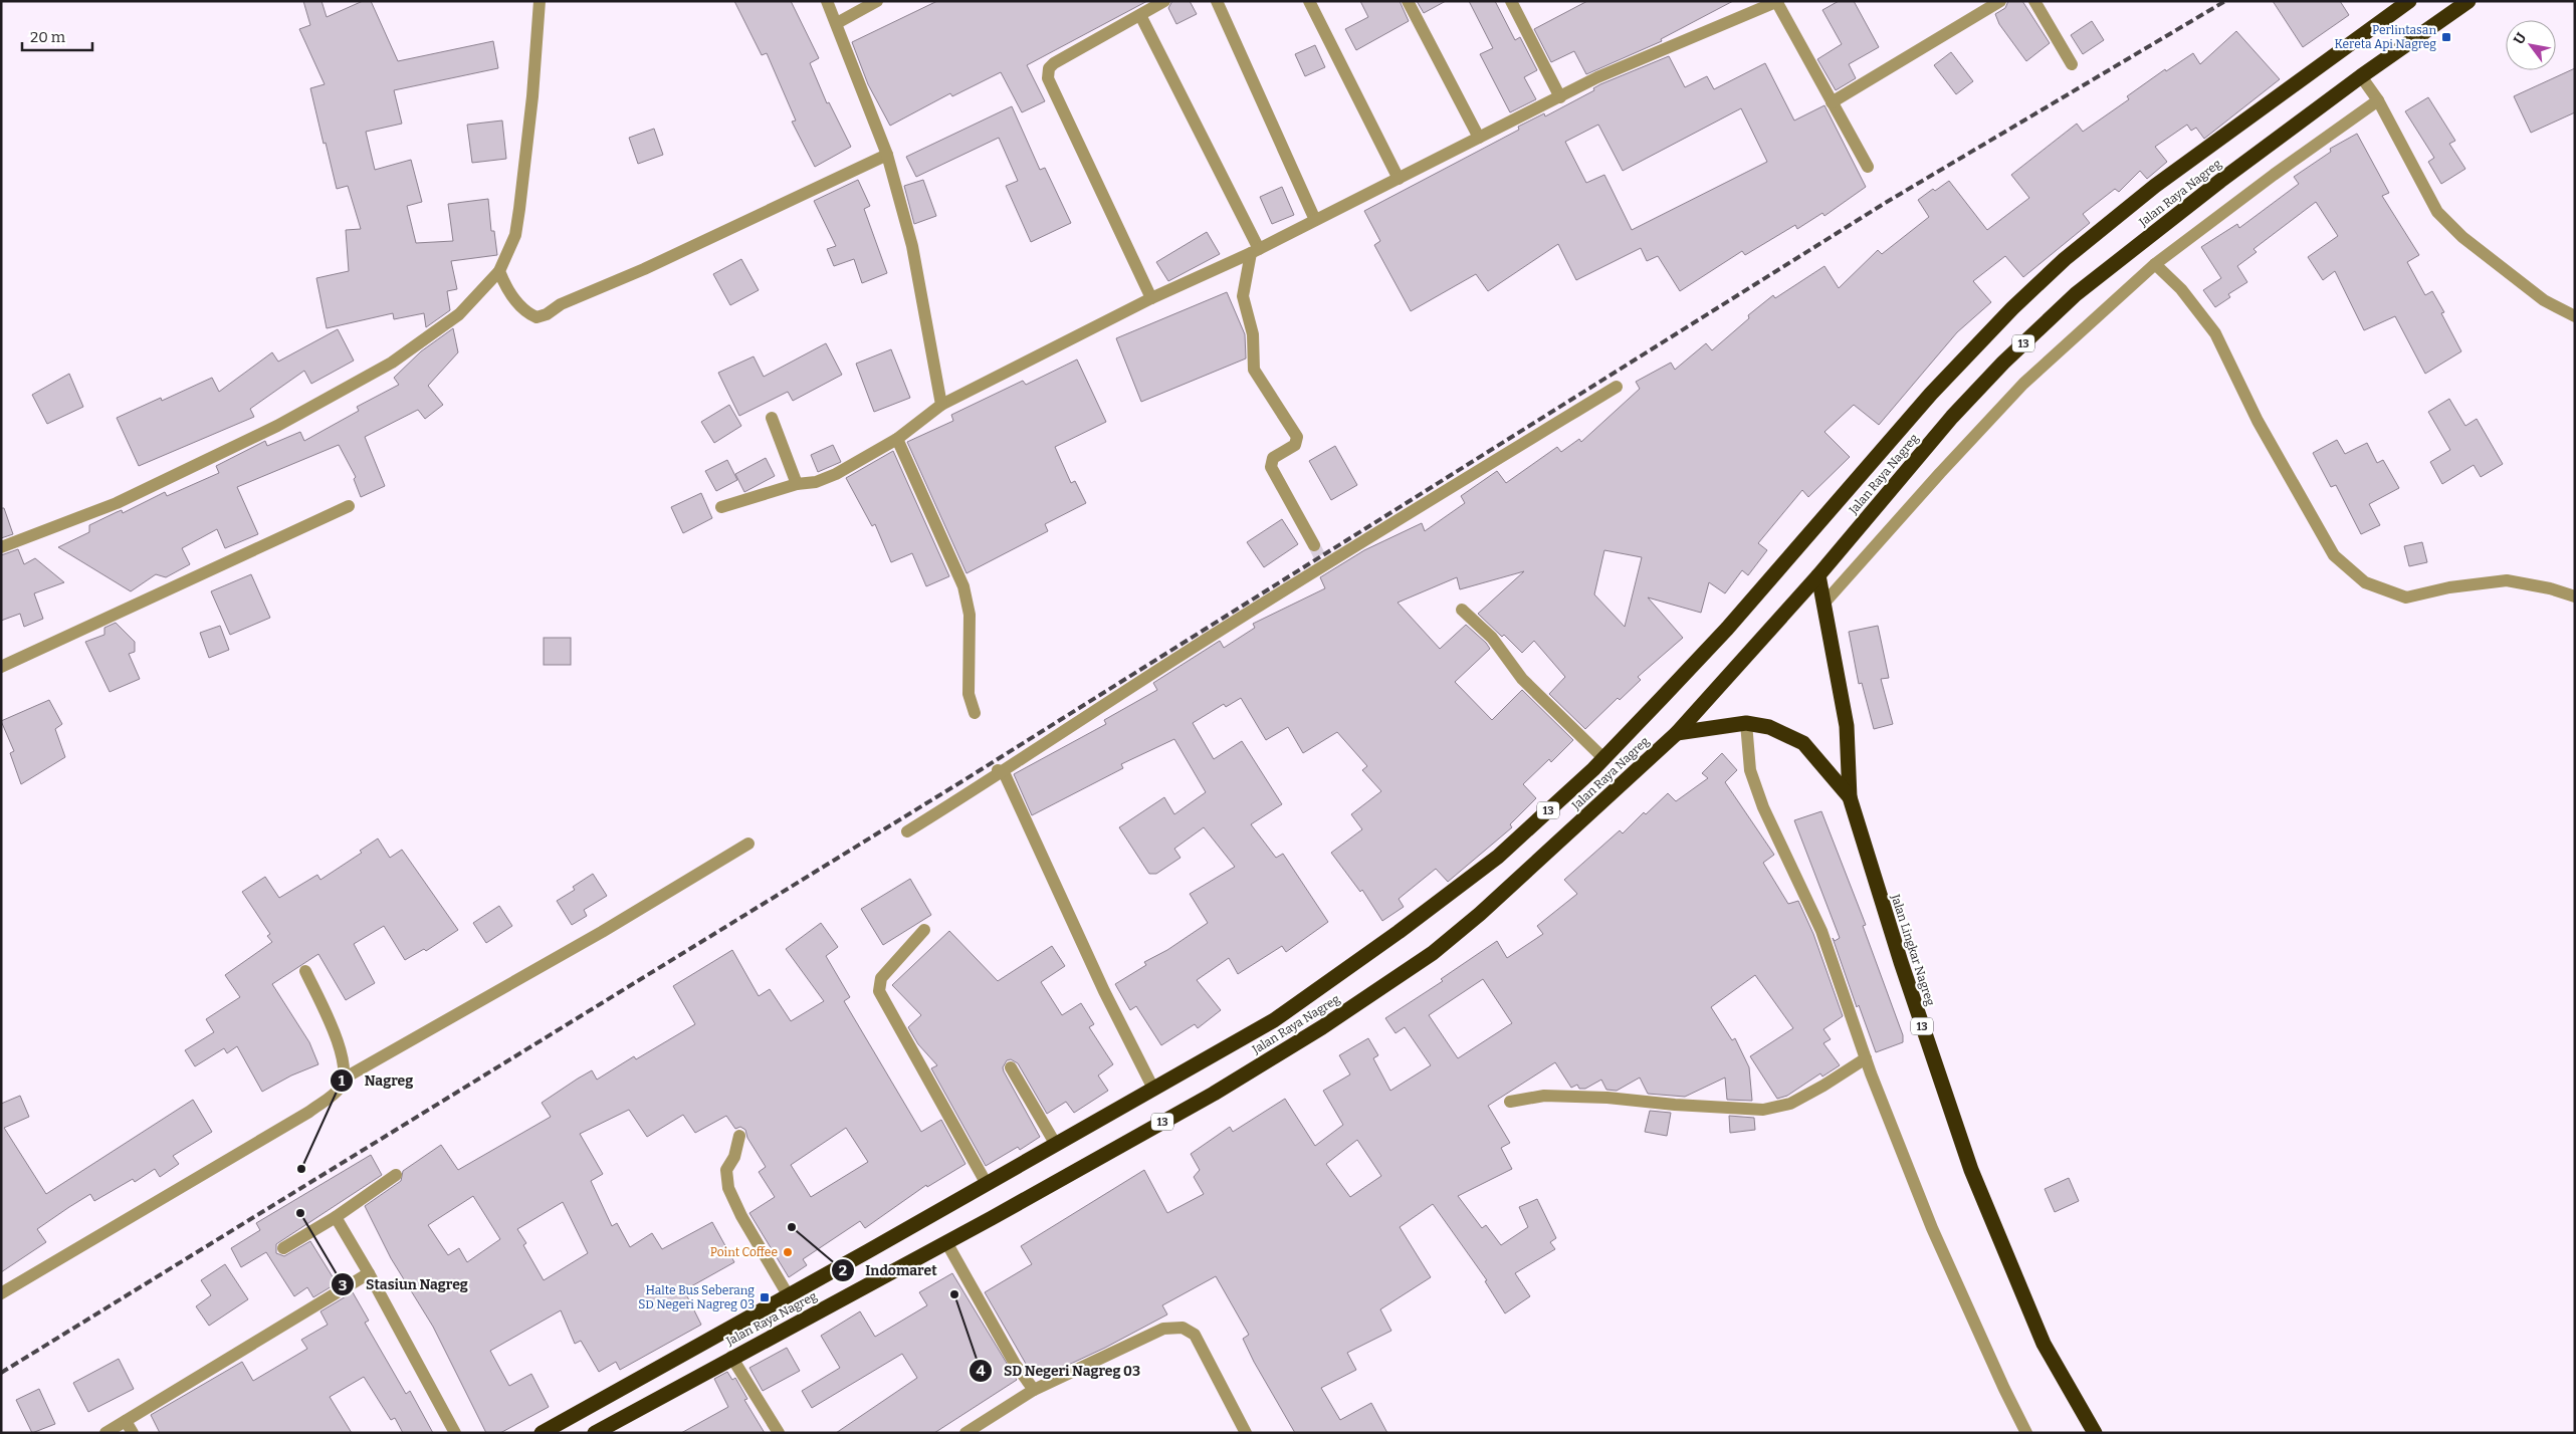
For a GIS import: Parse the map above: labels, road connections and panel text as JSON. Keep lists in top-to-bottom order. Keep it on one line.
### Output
{"streets":{"highway":["Jalan Raya Nagreg","13","Jalan Lingkar Nagreg"]},"crossings":[["Jalan Raya Nagreg","Jalan Lingkar Nagreg"]],"places":{"transit":["Perlintasan Kereta Api Nagreg","Halte Bus Seberang SD Negeri Nagreg 03"],"other":["Nagreg","Stasiun Nagreg","Indomaret","Point Coffee","SD Negeri Nagreg 03"]},"scale_bar":"20 m","north":"top left"}
